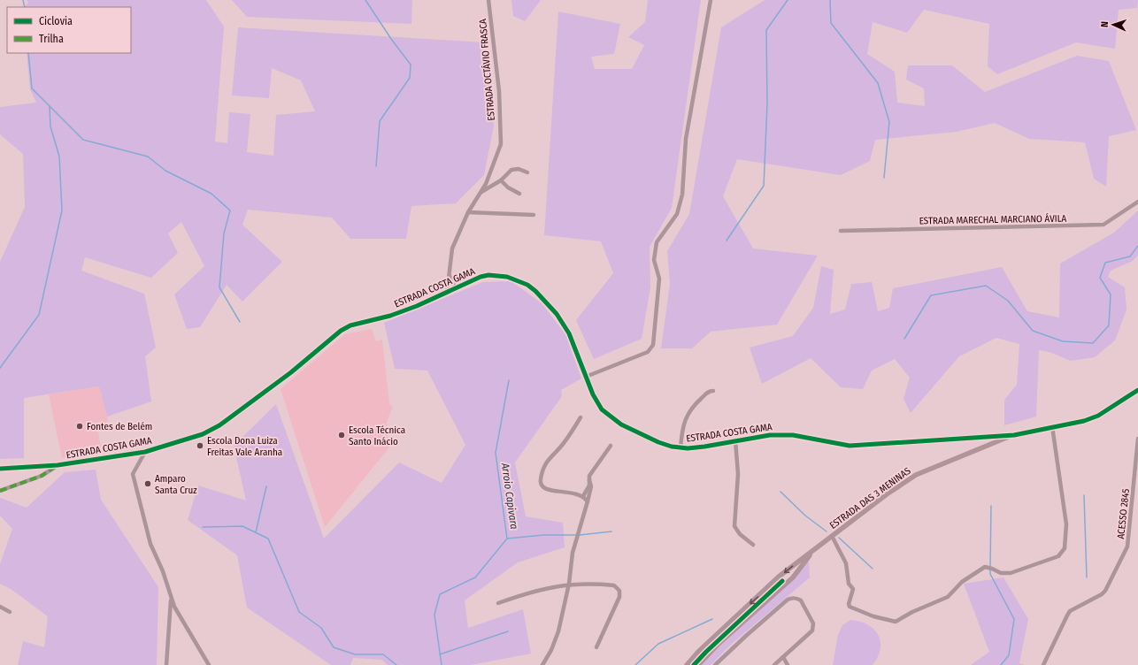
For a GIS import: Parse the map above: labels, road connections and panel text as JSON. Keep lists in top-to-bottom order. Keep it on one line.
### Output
{"streets":{"main road":["ESTRADA COSTA GAMA","ESTRADA DAS 3 MENINAS"],"street":["ESTRADA OCTÁVIO FRASCA","ESTRADA MARECHAL MARCIANO ÁVILA","ACESSO 2845"]},"crossings":[["ESTRADA OCTÁVIO FRASCA","ESTRADA COSTA GAMA"],["ESTRADA COSTA GAMA","ESTRADA DAS 3 MENINAS"]],"water":["Arroio Capivara"],"places":["Fontes de Belém","Escola Técnica Santo Inácio","Escola Dona Luiza Freitas Vale Aranha","Amparo Santa Cruz"],"legend":["Ciclovia","Trilha"],"north":"left"}
